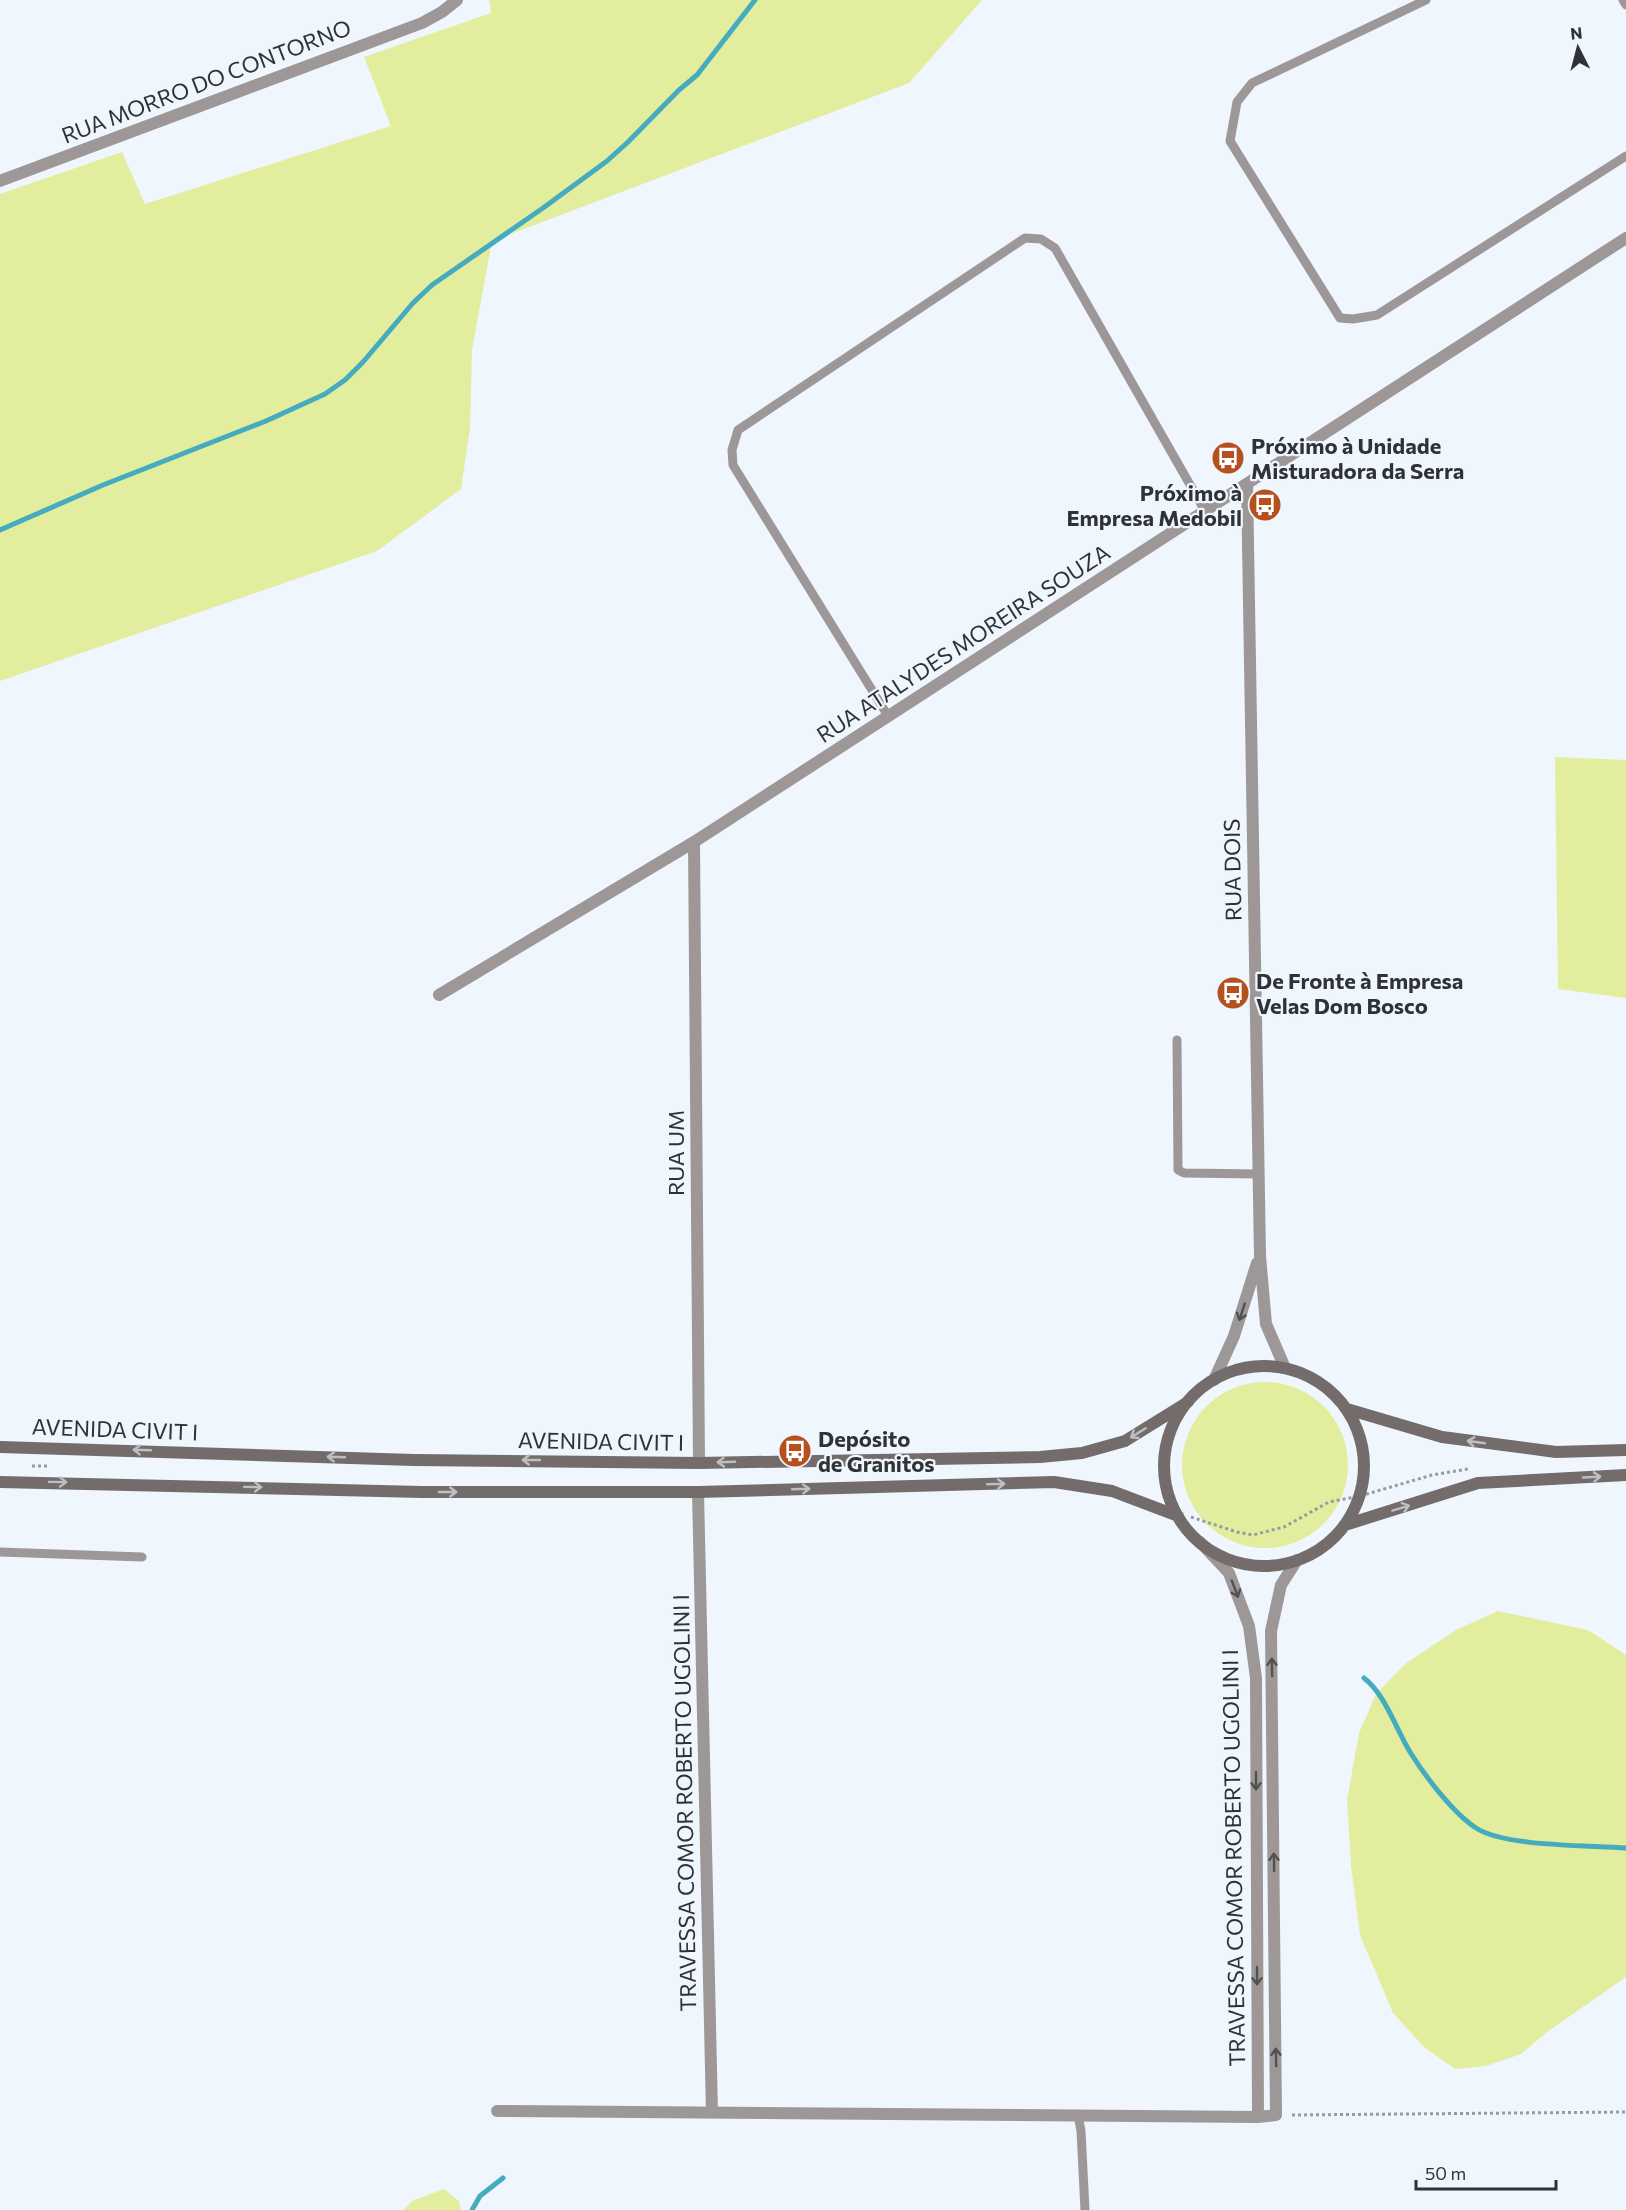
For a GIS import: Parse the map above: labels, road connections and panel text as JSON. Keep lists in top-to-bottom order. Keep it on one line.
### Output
{"streets":{"main road":["AVENIDA CIVIT I"],"street":["RUA MORRO DO CONTORNO","RUA ATALYDES MOREIRA SOUZA","RUA DOIS","RUA UM","TRAVESSA COMOR ROBERTO UGOLINI I"]},"crossings":[["RUA ATALYDES MOREIRA SOUZA","RUA DOIS"],["RUA ATALYDES MOREIRA SOUZA","RUA UM"],["RUA DOIS","AVENIDA CIVIT I"],["RUA DOIS","TRAVESSA COMOR ROBERTO UGOLINI I"],["RUA UM","AVENIDA CIVIT I"],["AVENIDA CIVIT I","TRAVESSA COMOR ROBERTO UGOLINI I"]],"places":{"bus stop":["Próximo à Unidade Misturadora da Serra","Próximo à Empresa Medobil","De Fronte à Empresa Velas Dom Bosco","Depósito de Granitos"]},"scale_bar":"50 m","north":"top"}
